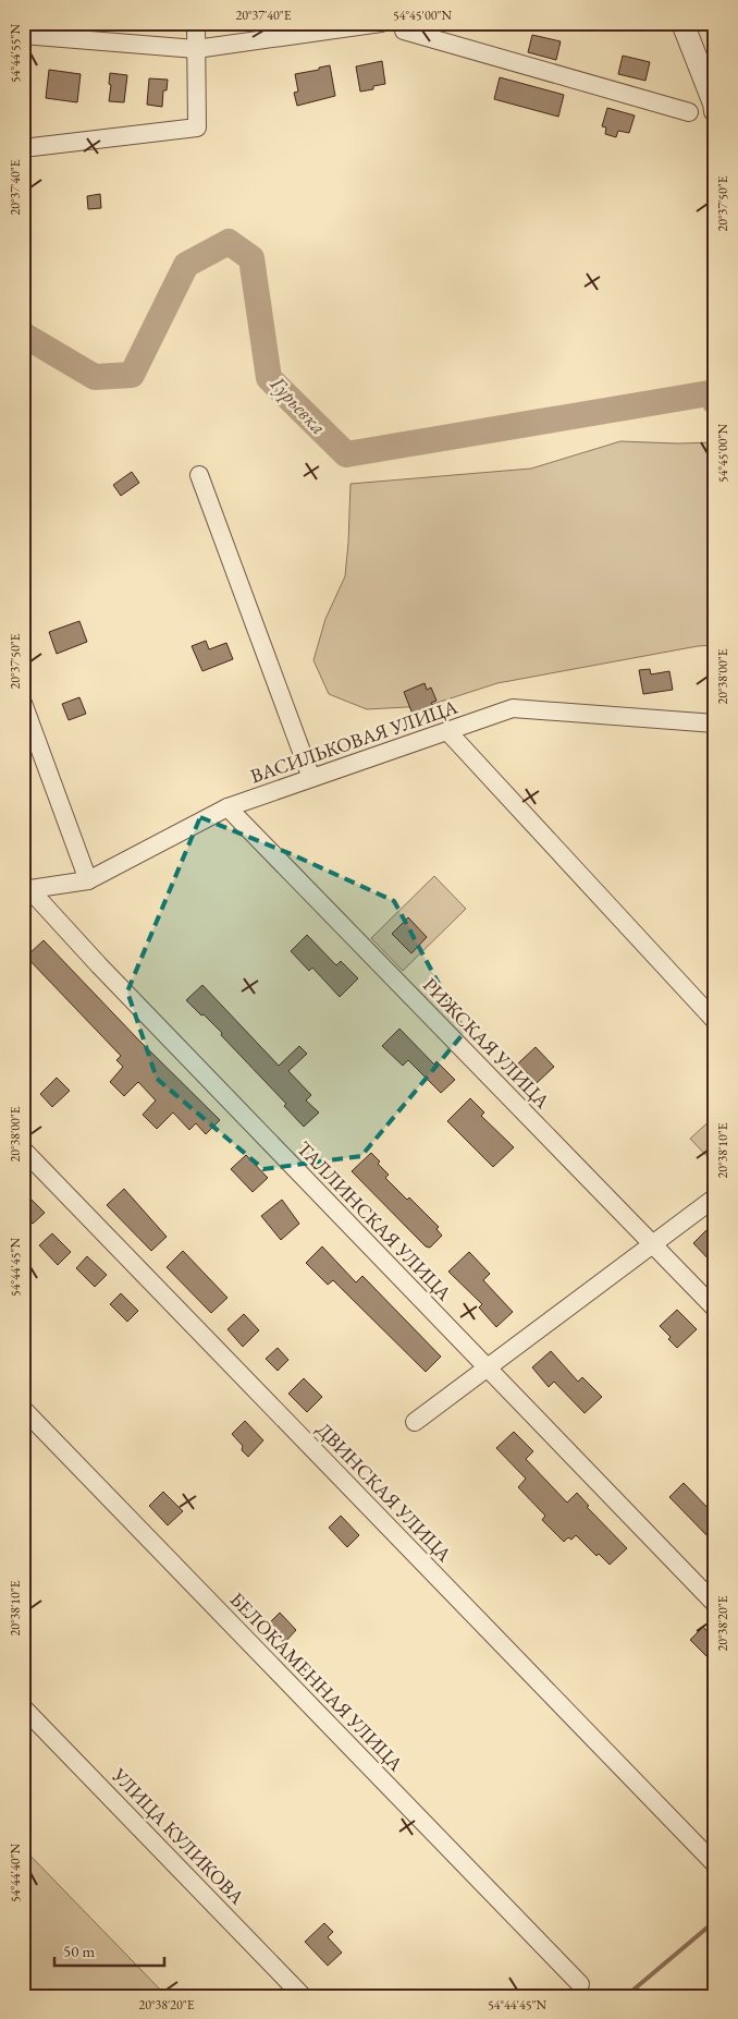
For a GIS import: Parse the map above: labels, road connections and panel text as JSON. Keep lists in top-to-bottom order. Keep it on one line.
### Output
{"streets":{"street":["ВАСИЛЬКОВАЯ УЛИЦА","РИЖСКАЯ УЛИЦА","ТАЛЛИНСКАЯ УЛИЦА","ДВИНСКАЯ УЛИЦА","БЕЛОКАМЕННАЯ УЛИЦА","УЛИЦА КУЛИКОВА"]},"crossings":[["ВАСИЛЬКОВАЯ УЛИЦА","РИЖСКАЯ УЛИЦА"],["ВАСИЛЬКОВАЯ УЛИЦА","ТАЛЛИНСКАЯ УЛИЦА"]],"water":["Гурьевка"],"scale_bar":"50 m","coordinates":["20°37'40\"E","54°45'00\"N","54°44'55\"N","20°37'50\"E","20°38'00\"E","20°38'10\"E","54°44'45\"N","20°38'20\"E","54°44'40\"N"]}
